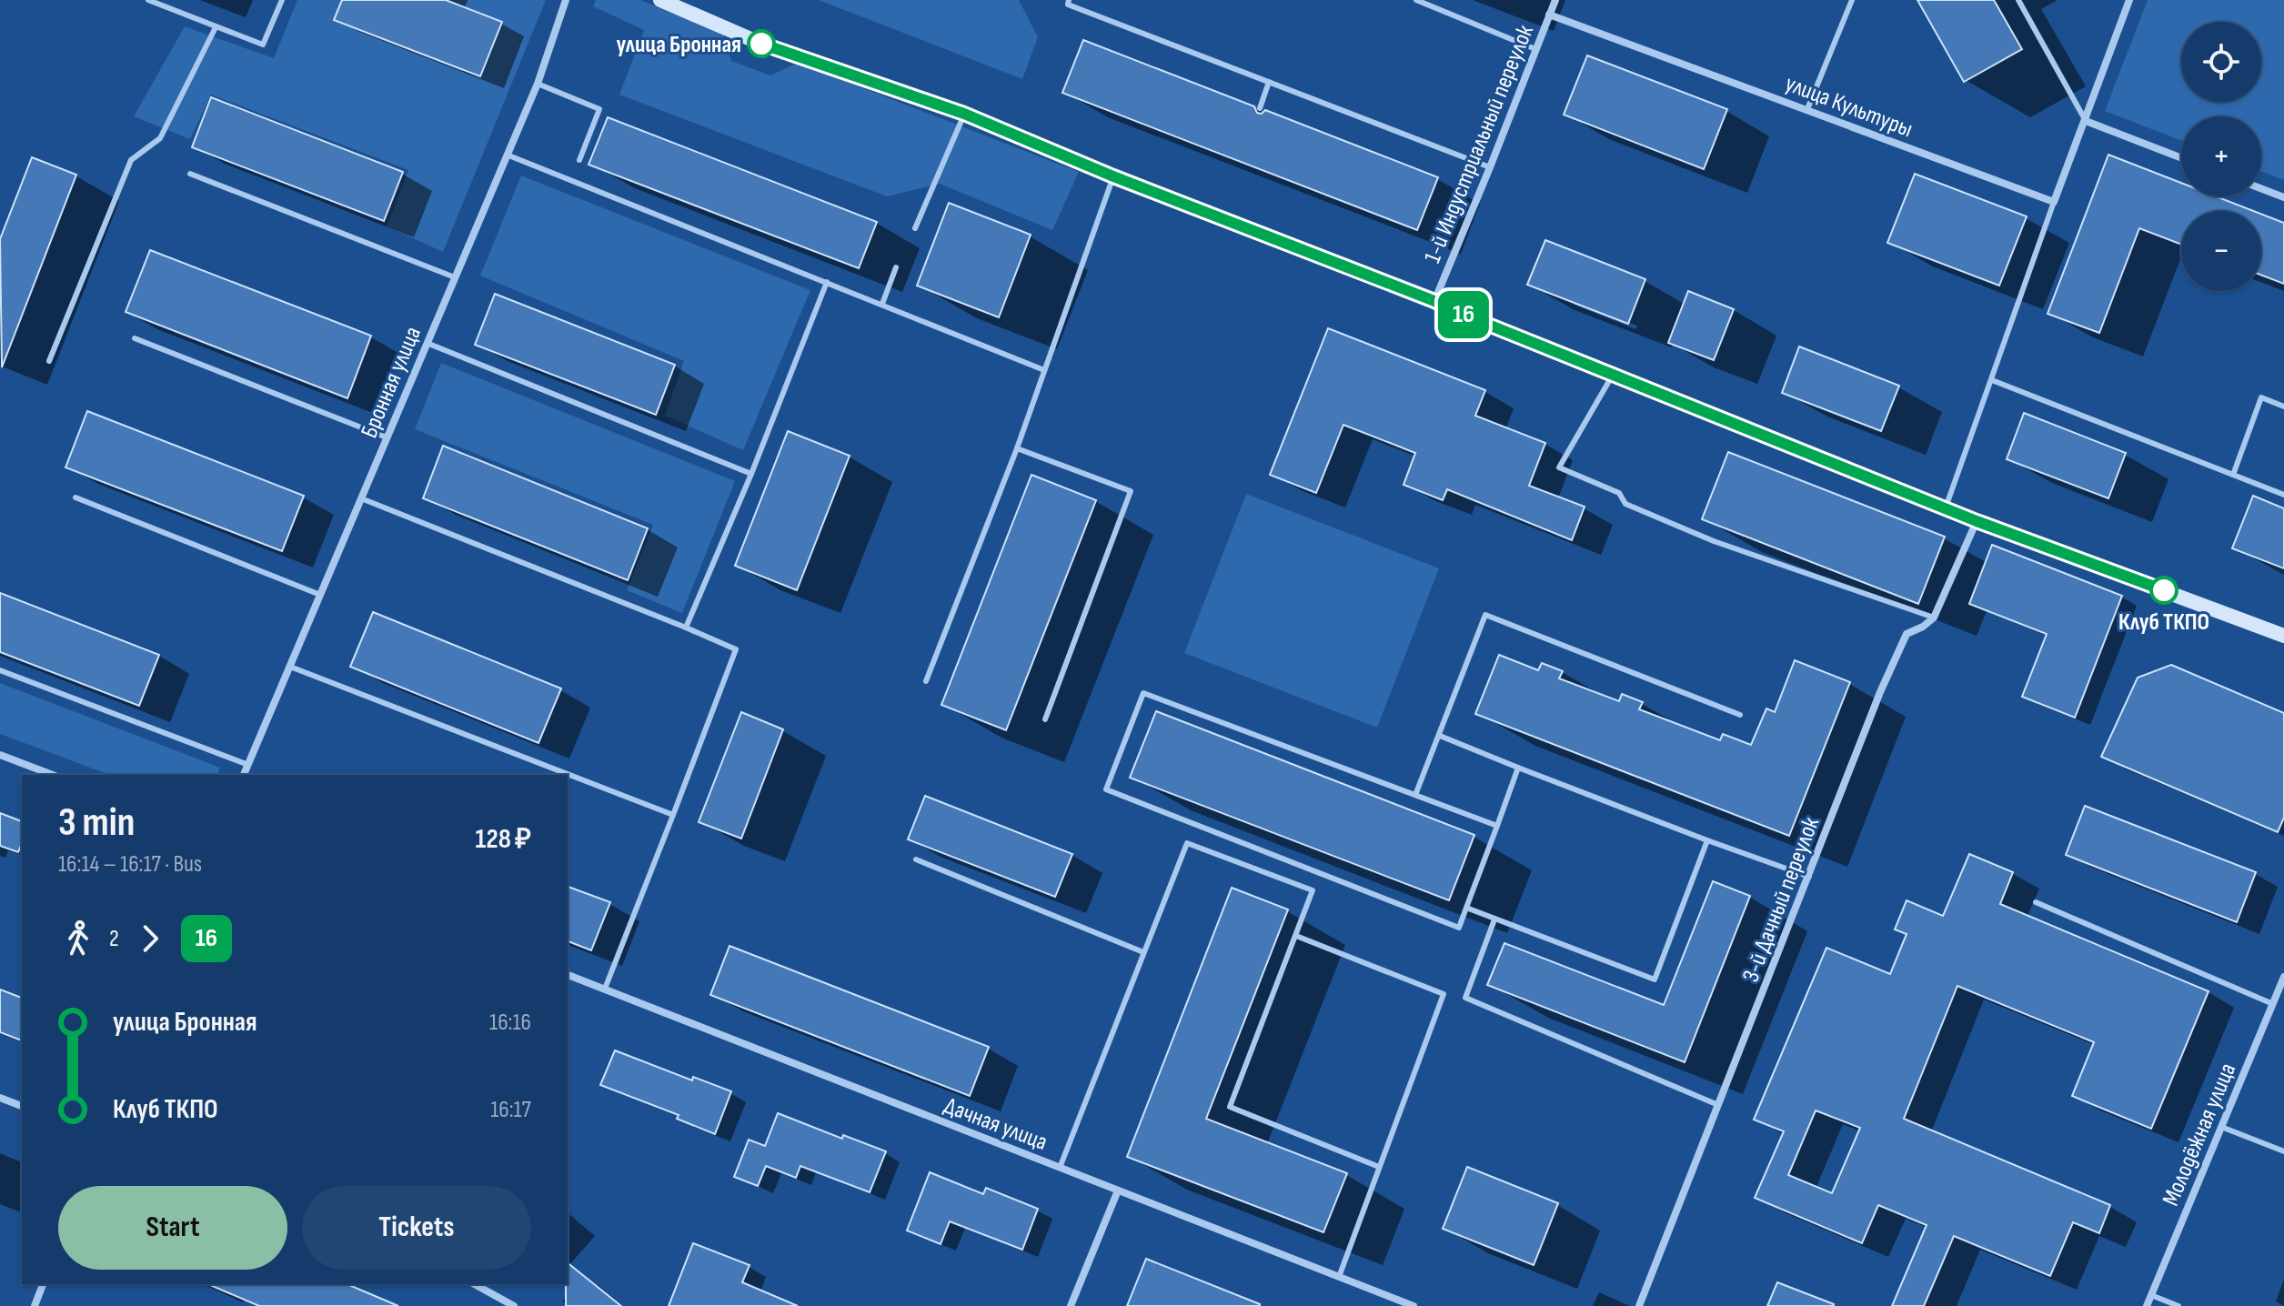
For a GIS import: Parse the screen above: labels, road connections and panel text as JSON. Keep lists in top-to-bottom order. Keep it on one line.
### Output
{"streets":{"street":["улица Культуры","1-й Индустриальный переулок","Бронная улица","3-й Дачный переулок","Дачная улица","Молодёжная улица"]},"crossings":[["улица Культуры","1-й Индустриальный переулок"]],"places":["улица Бронная","Клуб ТКПО"],"lines":["bus line 16"],"page":{"on_map":"16","map_buttons":["+","−"],"heading":["3 min","16:14 – 16:17 · Bus","128 ₽"],"legs":["2","16"],"list":[{"name":"улица Бронная","value":"16:16"},{"name":"Клуб ТКПО","value":"16:17"}],"buttons":["Start","Tickets"]}}
